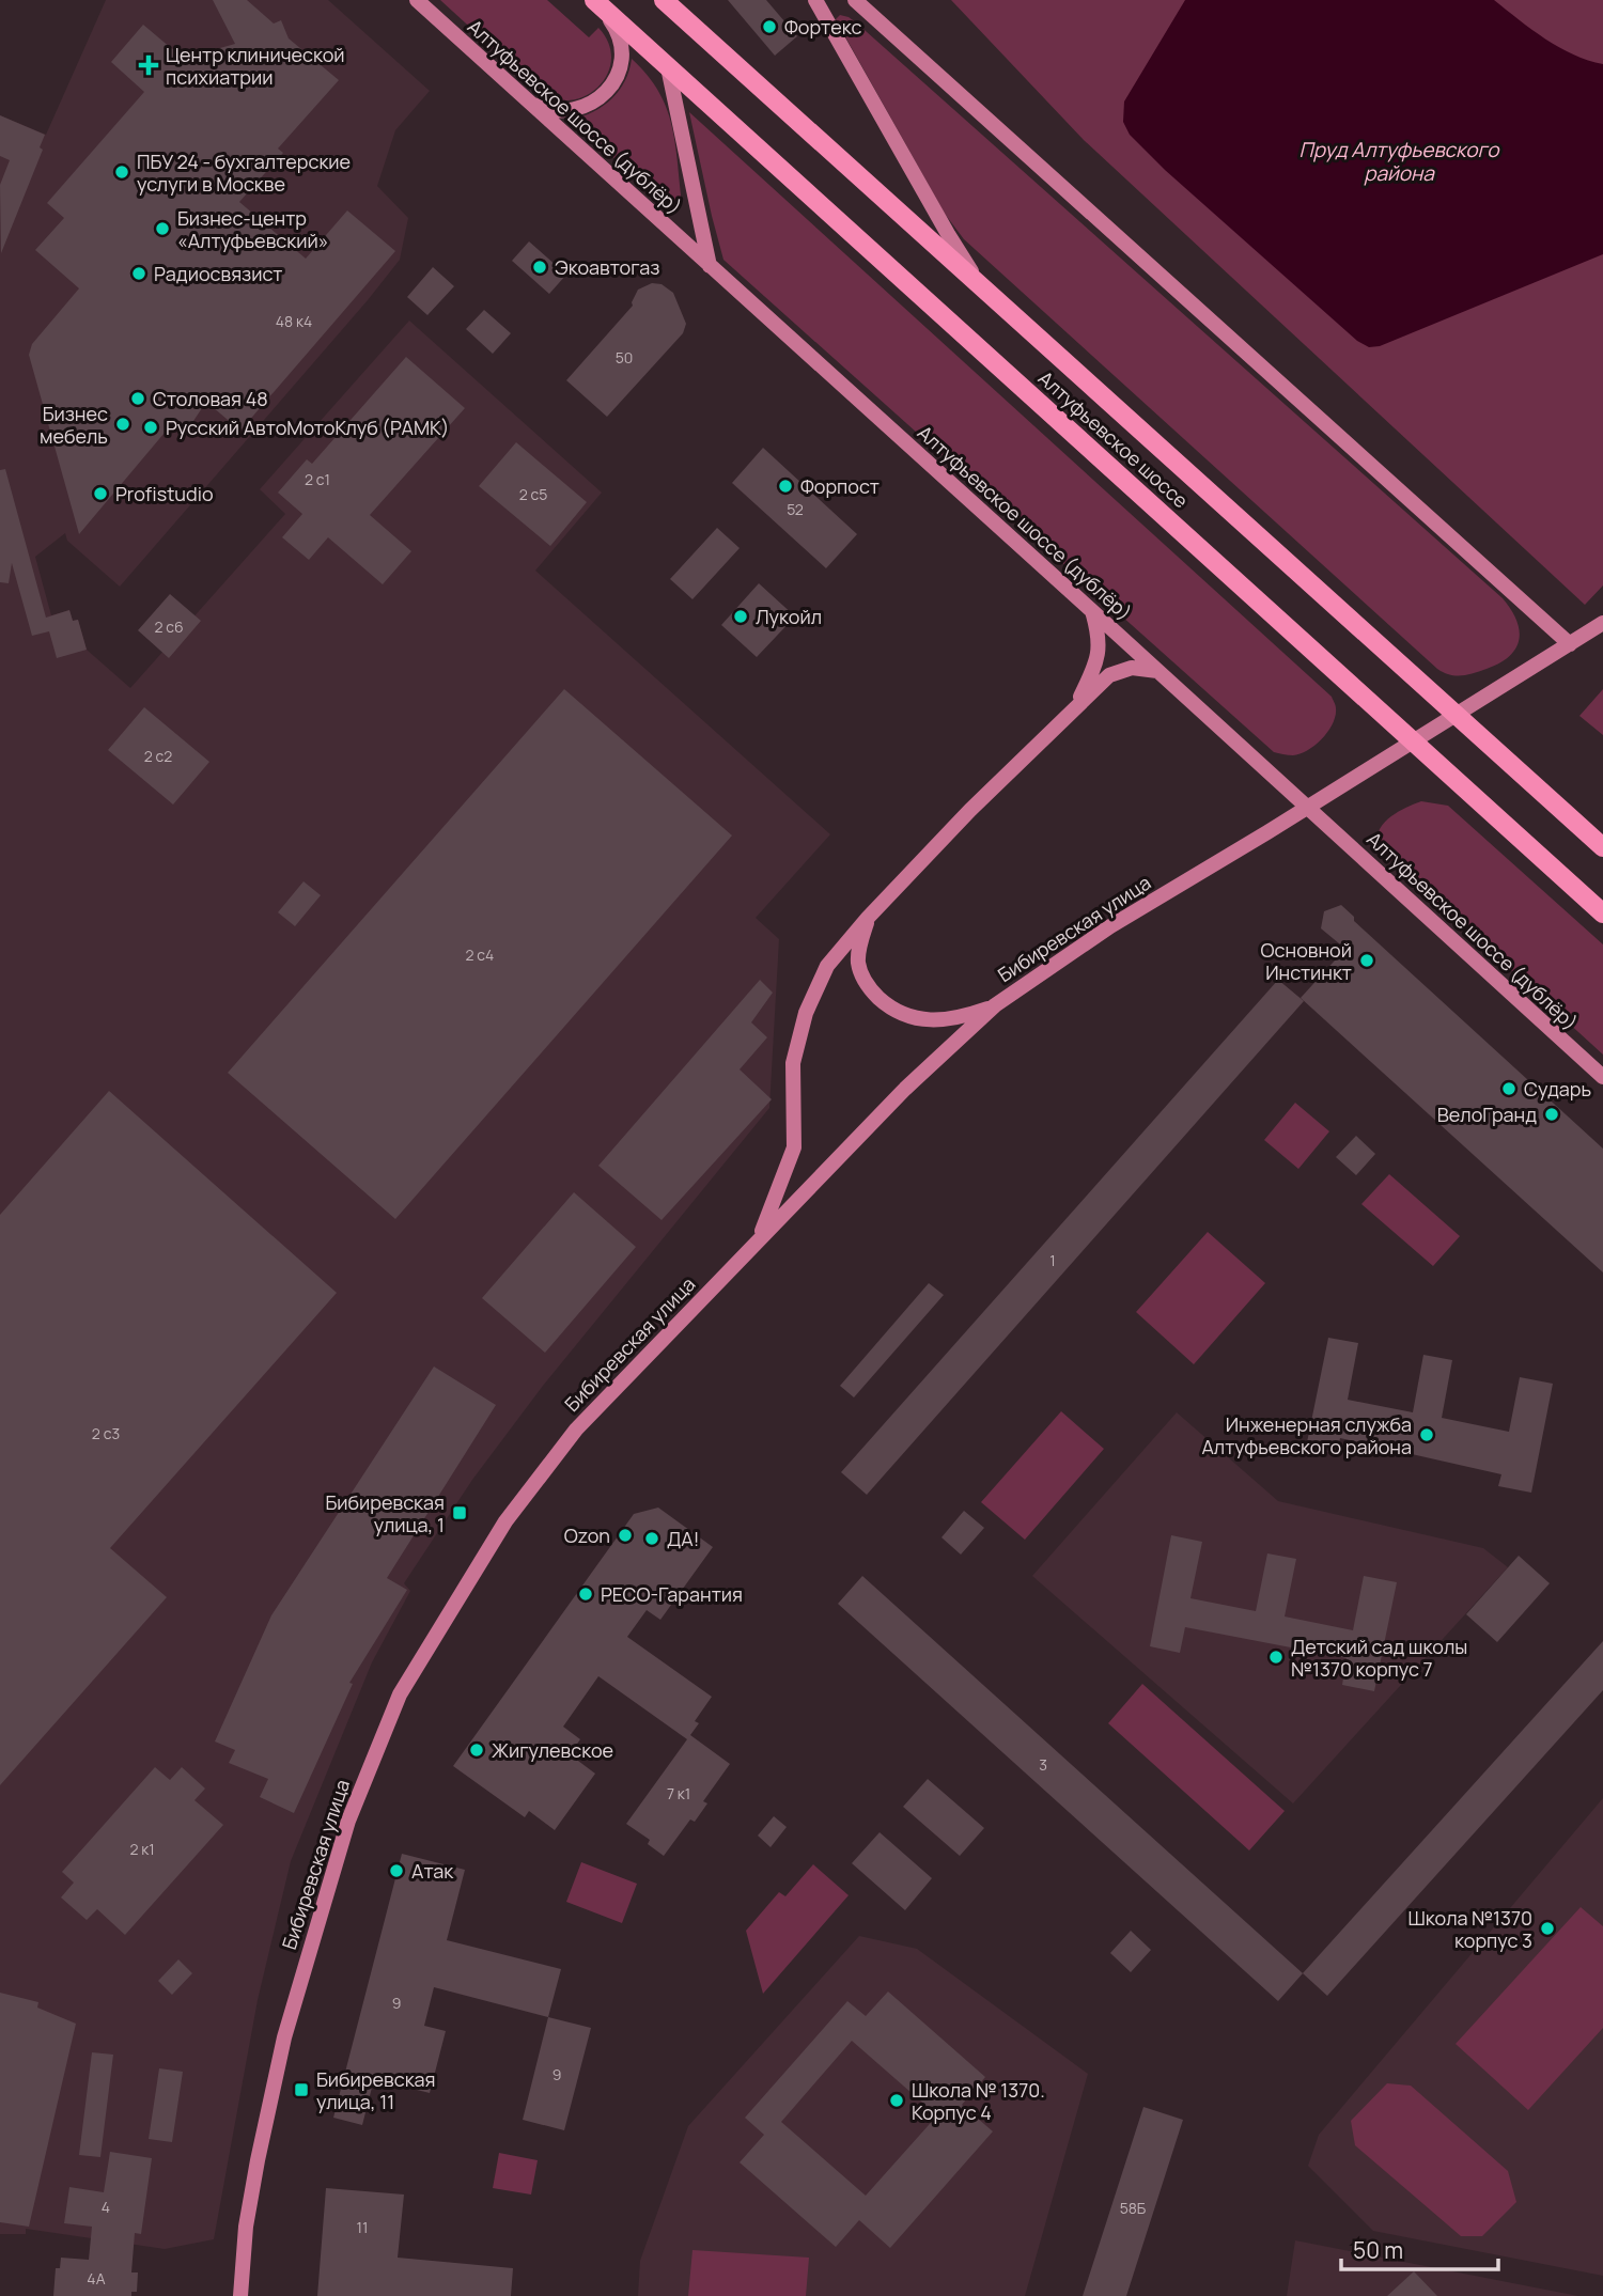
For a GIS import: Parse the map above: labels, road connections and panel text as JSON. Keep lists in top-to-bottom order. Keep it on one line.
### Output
{"streets":{"main road":["Алтуфьевское шоссе (дублёр)","Алтуфьевское шоссе","Бибиревская улица"]},"crossings":[["Алтуфьевское шоссе (дублёр)","Бибиревская улица"],["Алтуфьевское шоссе","Бибиревская улица"]],"water":["Пруд Алтуфьевского района"],"places":{"other":["Фортекс","ПБУ 24 - бухгалтерские услуги в Москве","Бизнес-центр «Алтуфьевский»","Экоавтогаз","Радиосвязист","Столовая 48","Бизнес мебель","Русский АвтоМотоКлуб (РАМК)","Форпост","Profistudio","Лукойл","Основной Инстинкт","Сударь","ВелоГранд","Инженерная служба Алтуфьевского района","Ozon","ДА!","РЕСО-Гарантия","Детский сад школы №1370 корпус 7","Жигулевское","Атак","Школа №1370 корпус 3","Школа № 1370. Корпус 4"],"health":["Центр клинической психиатрии"],"transit":["Бибиревская улица, 1","Бибиревская улица, 11"]},"house_numbers":["48 к4","50","2 с1","2 с5","52","2 с6","2 с2","2 с4","1","2 с3","3","7 к1","2 к1","9","9","4","58Б","11","4А"],"scale_bar":"50 m"}
